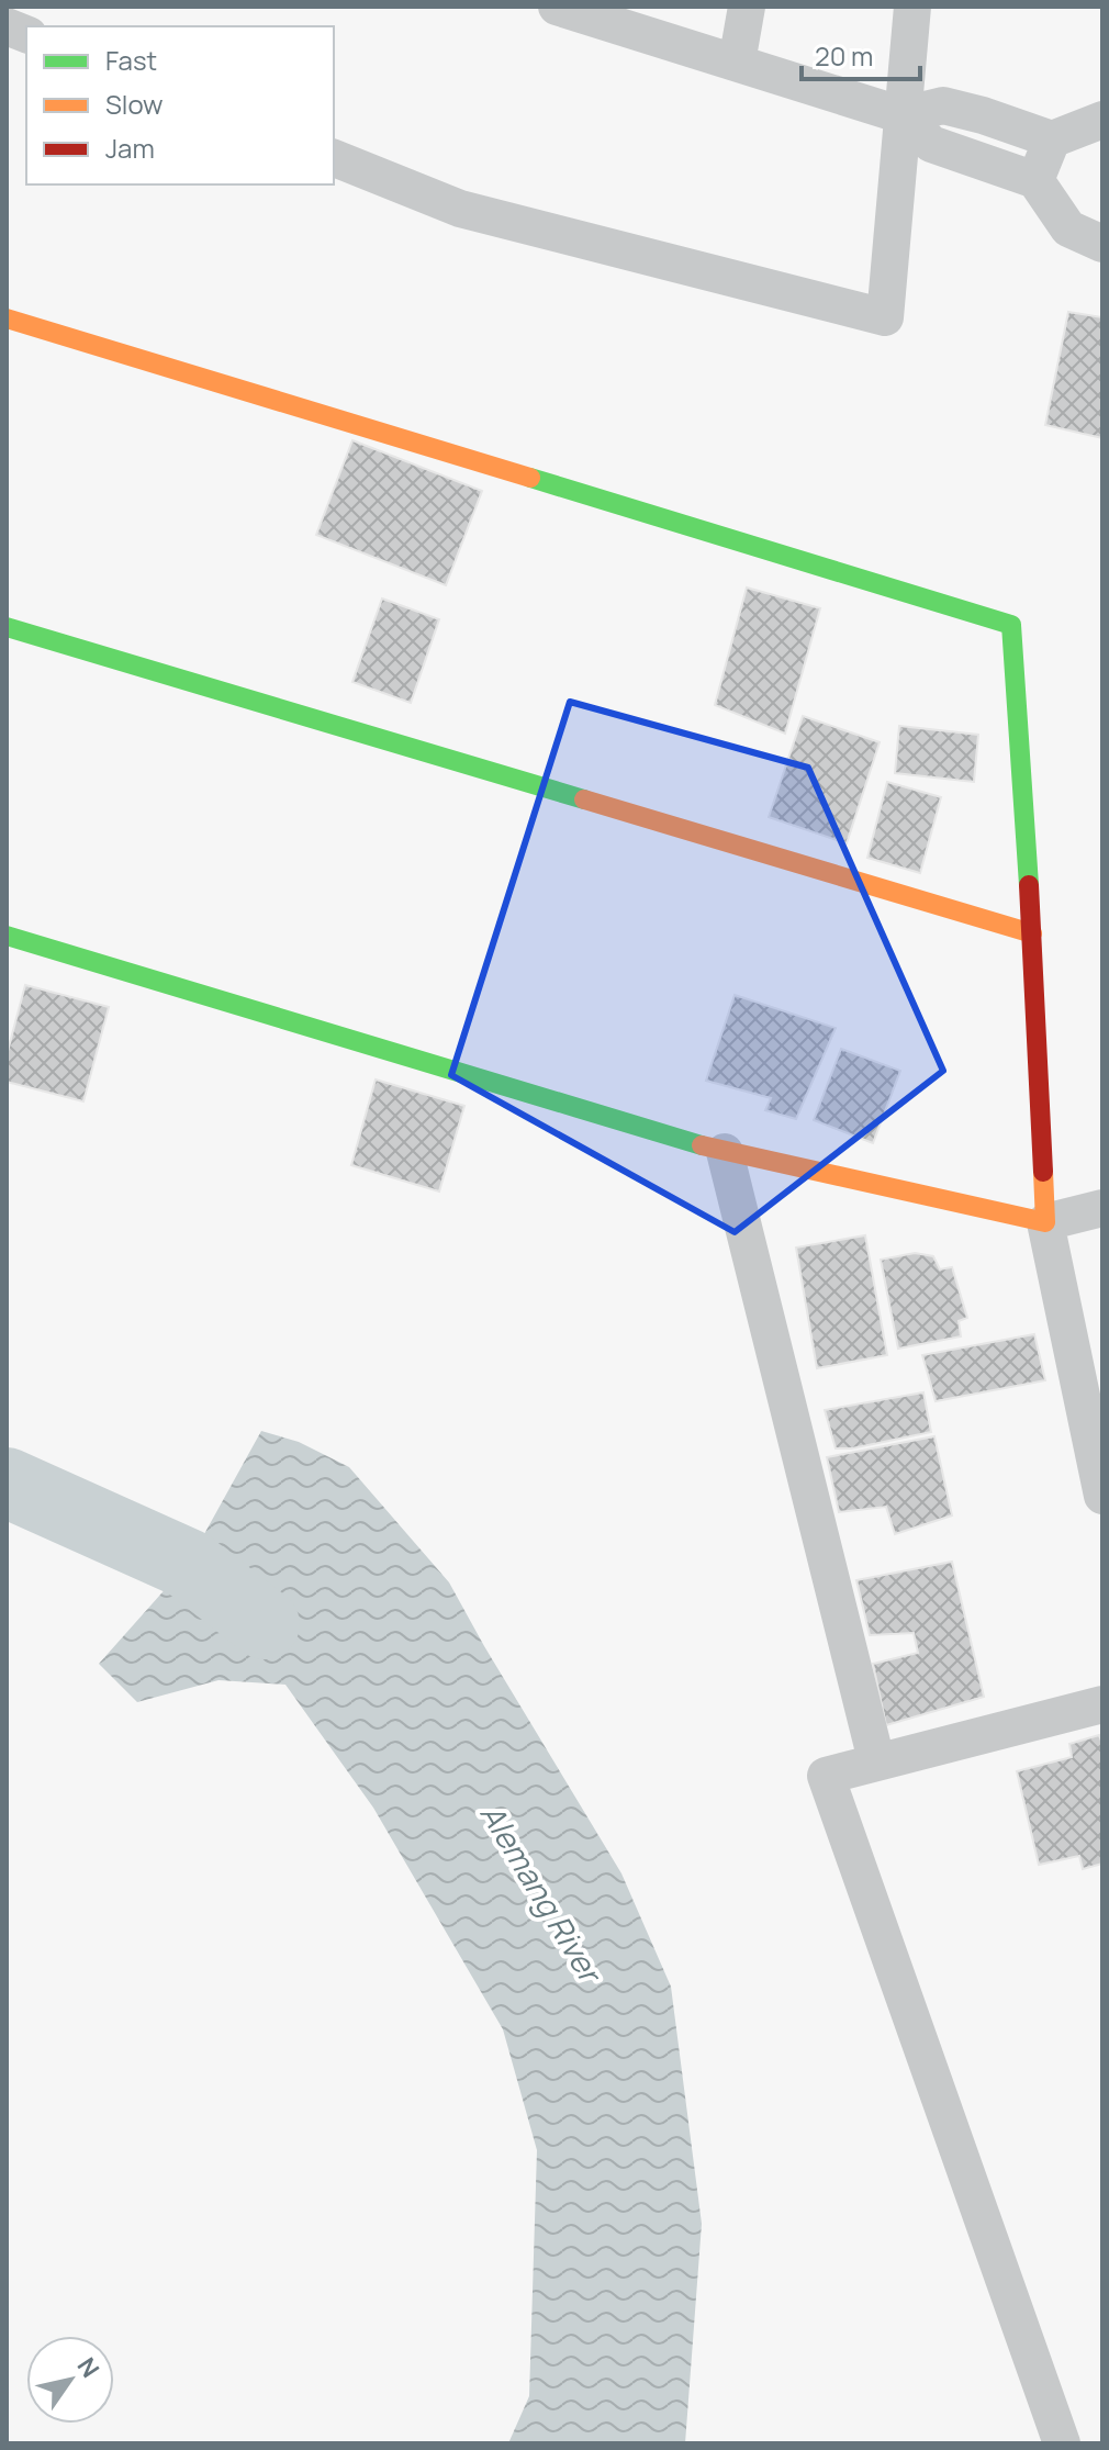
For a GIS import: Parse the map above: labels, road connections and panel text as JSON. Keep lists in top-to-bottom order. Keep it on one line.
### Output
{"water":["Alemang River"],"legend":["Fast","Slow","Jam"],"scale_bar":"20 m","north":"top right"}
